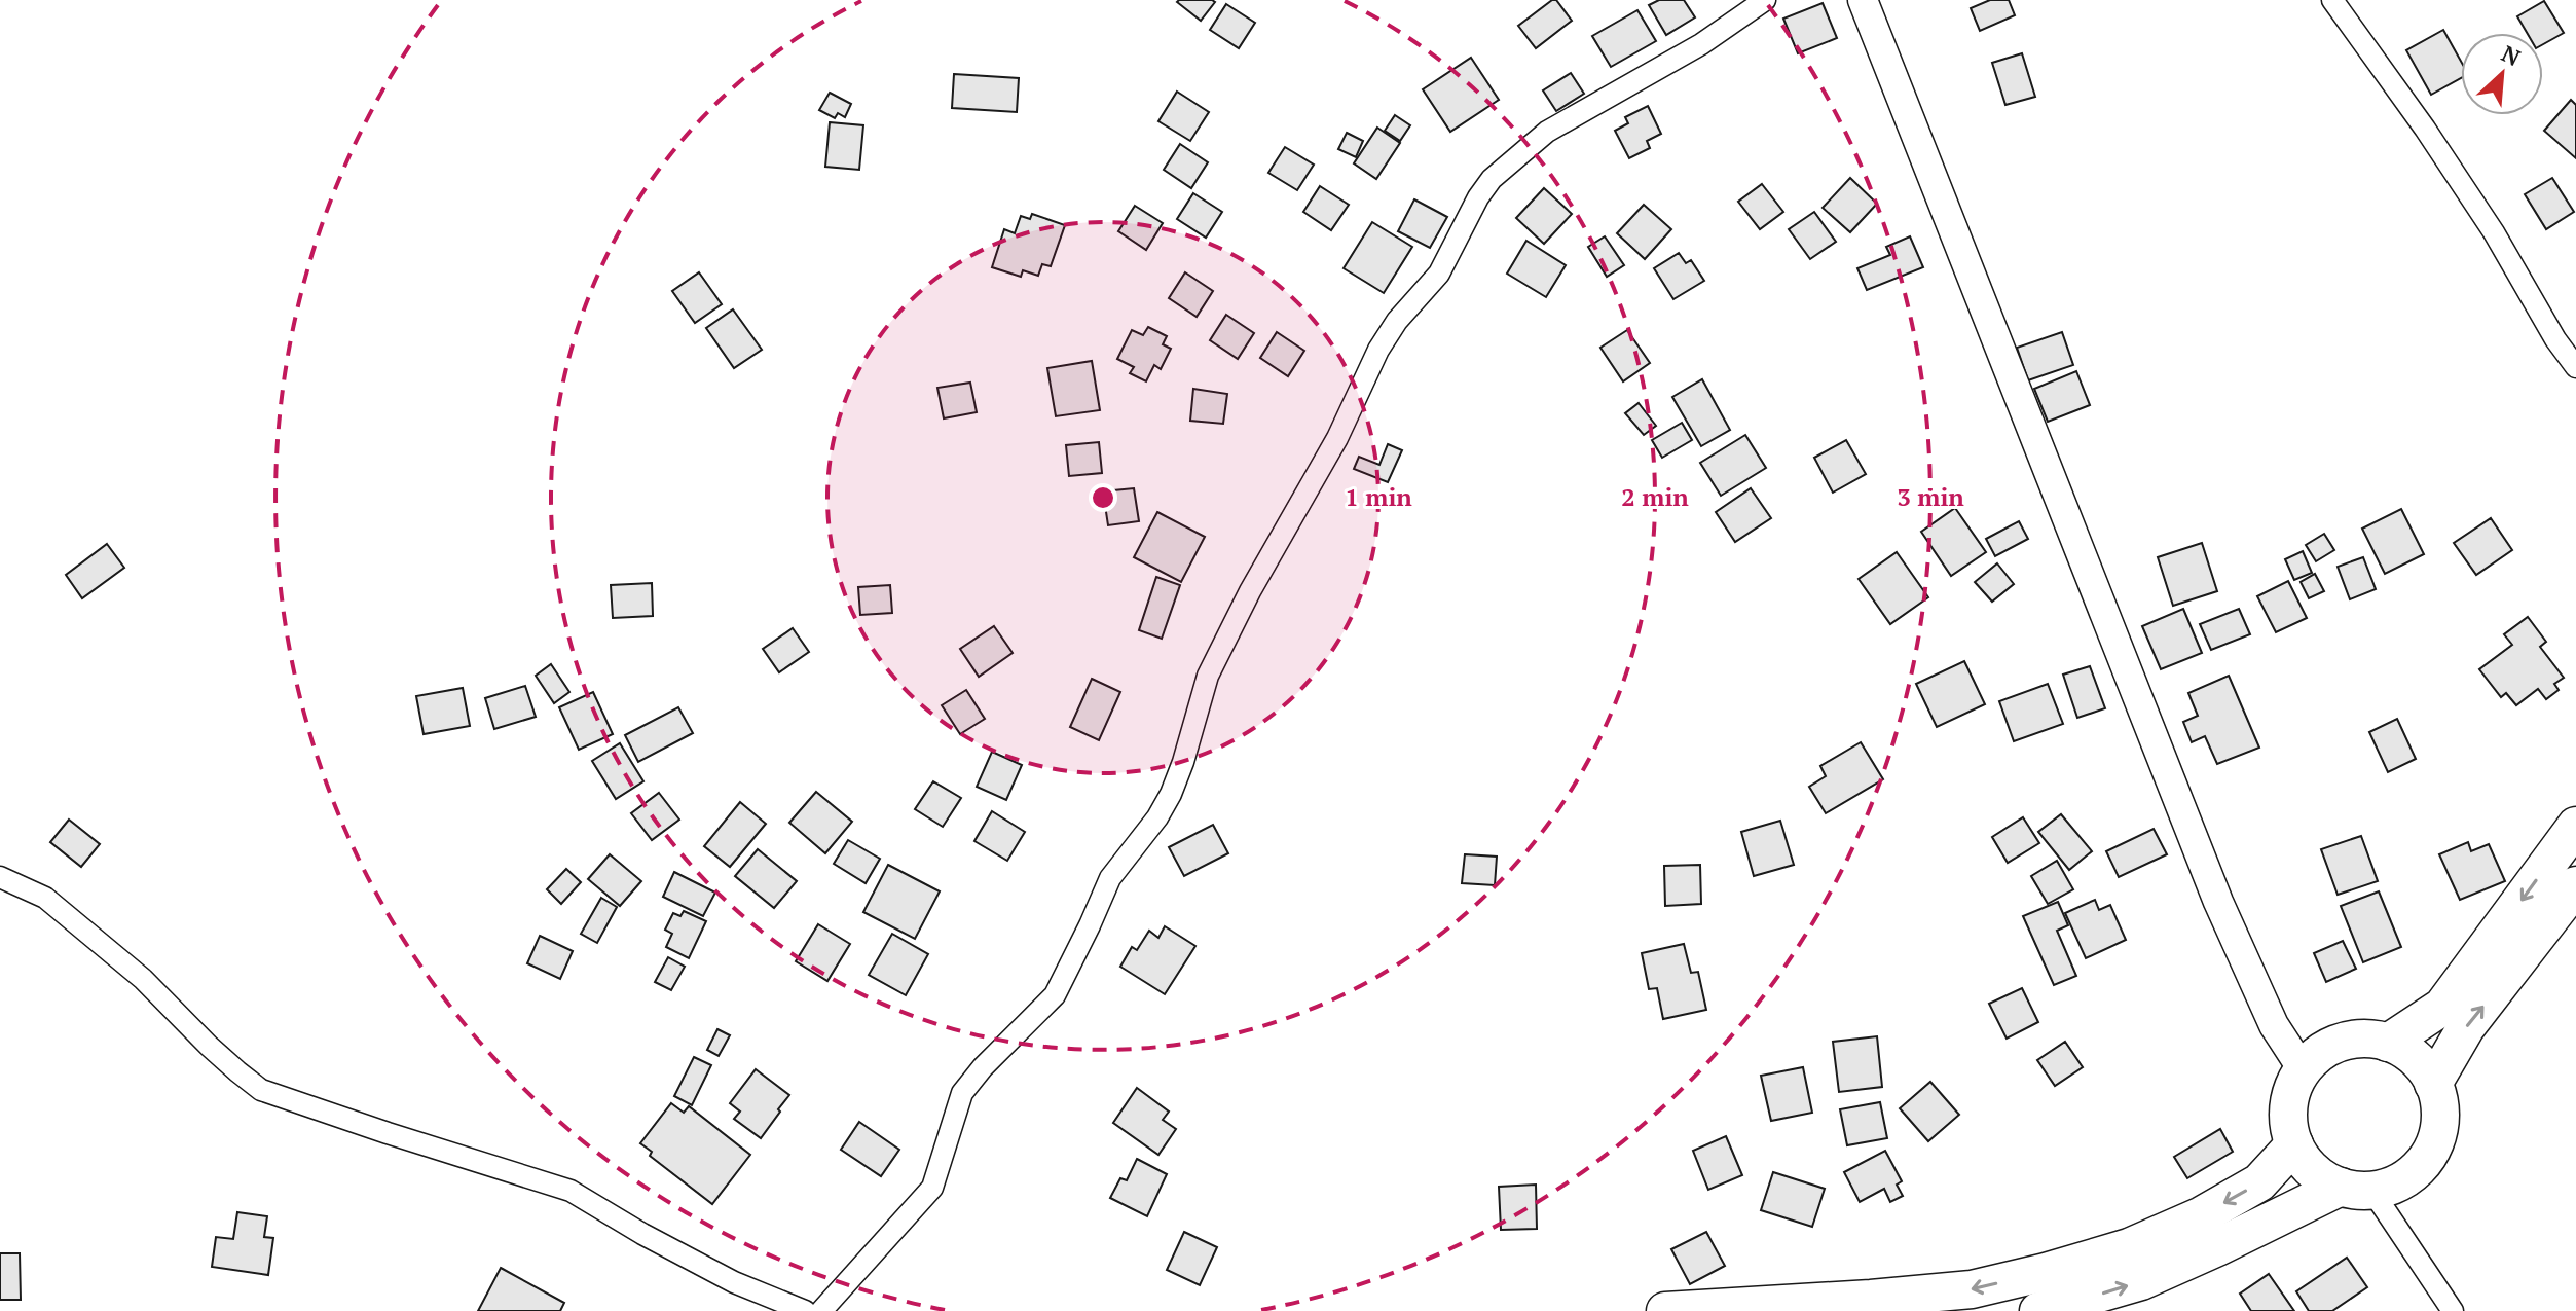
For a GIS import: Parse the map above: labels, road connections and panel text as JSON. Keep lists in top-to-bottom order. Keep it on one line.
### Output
{"north":"top right","rings":["1 min","2 min","3 min"]}
